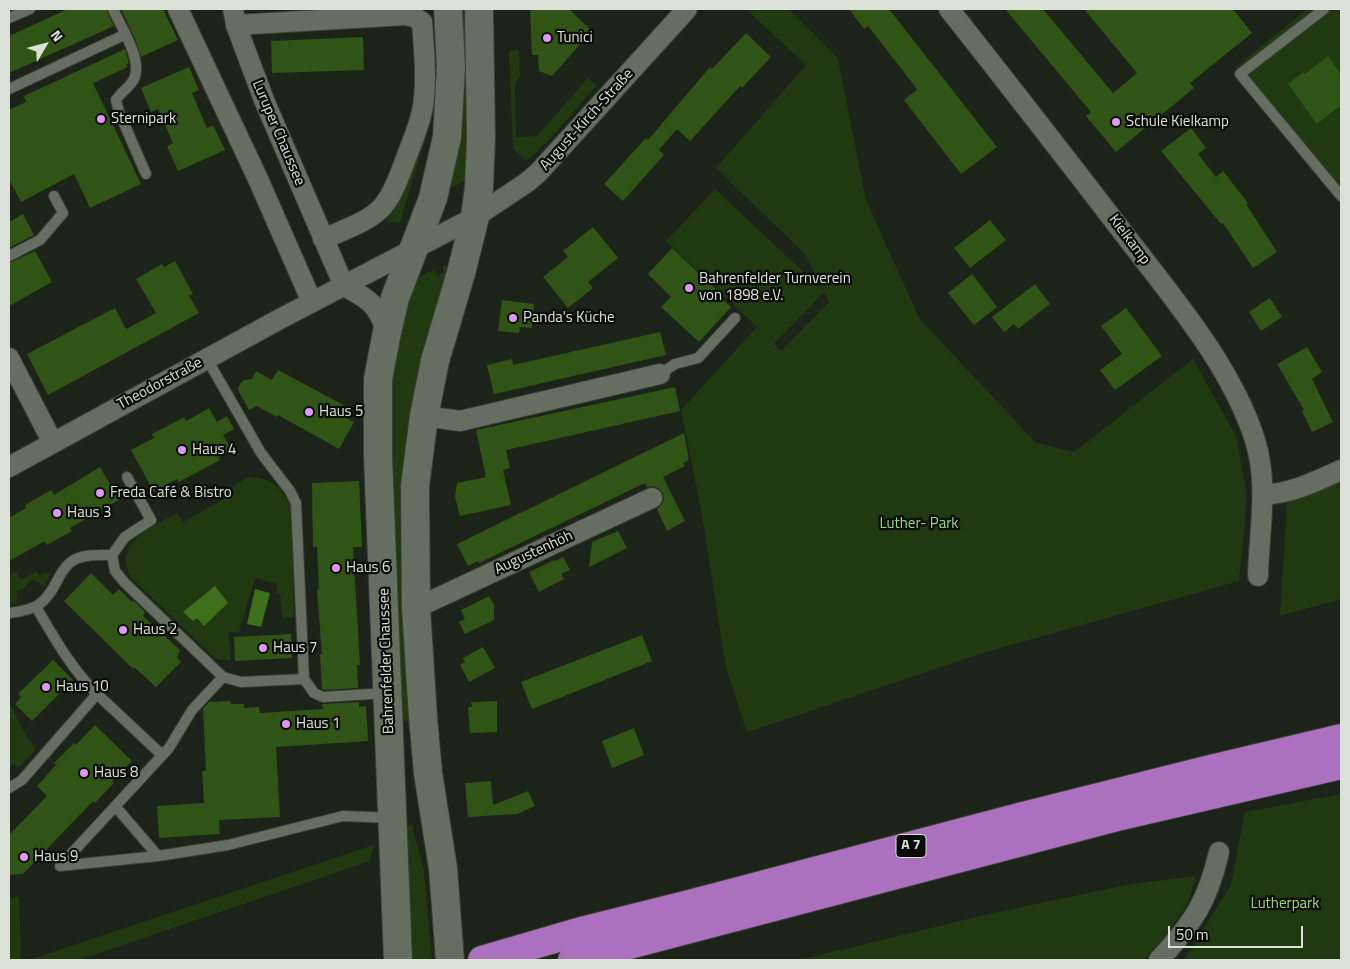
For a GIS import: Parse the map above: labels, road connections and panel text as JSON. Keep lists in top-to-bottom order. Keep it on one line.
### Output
{"streets":{"highway":["A 7"],"main road":["Bahrenfelder Chaussee"],"street":["August-Kirch-Straße","Luruper Chaussee","Kielkamp","Theodorstraße","Augustenhöh"]},"crossings":[["August-Kirch-Straße","Theodorstraße"],["August-Kirch-Straße","Bahrenfelder Chaussee"],["Luruper Chaussee","Theodorstraße"],["Theodorstraße","Bahrenfelder Chaussee"],["Augustenhöh","Bahrenfelder Chaussee"]],"parks":["Luther- Park","Lutherpark"],"places":["Tunici","Sternipark","Schule Kielkamp","Bahrenfelder Turnverein von 1898 e.V.","Panda's Küche","Haus 5","Haus 4","Freda Café & Bistro","Haus 3","Haus 6","Haus 2","Haus 7","Haus 10","Haus 1","Haus 8","Haus 9"],"scale_bar":"50 m","north":"top right"}
